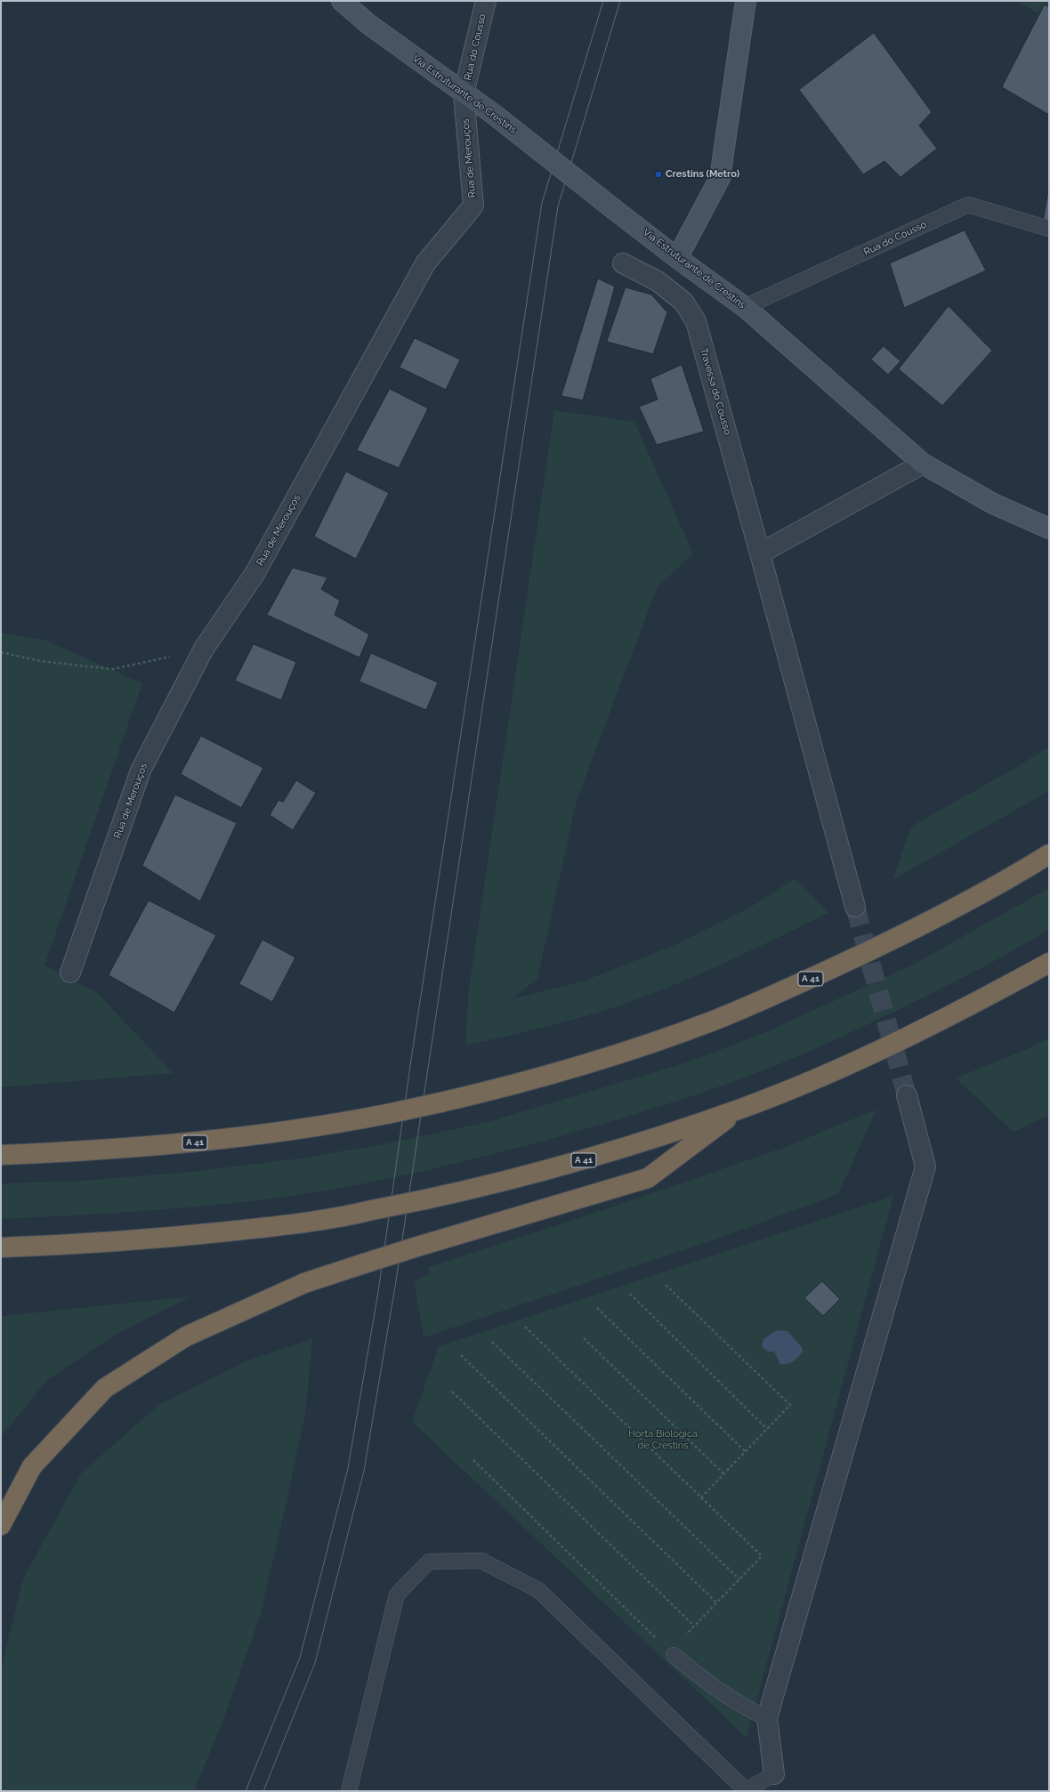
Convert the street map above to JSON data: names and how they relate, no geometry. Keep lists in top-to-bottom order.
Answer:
{
  "streets": {
    "highway": ["A 41"],
    "main road": ["Via Estruturante de Crestins"],
    "street": ["Rua do Cousso", "Rua de Merouços", "Travessa do Cousso"]
  },
  "crossings": [
    ["Rua do Cousso", "Via Estruturante de Crestins"],
    ["Rua do Cousso", "Rua de Merouços"],
    ["Via Estruturante de Crestins", "Rua de Merouços"]
  ],
  "parks": ["Horta Biológica de Crestins"],
  "places": ["Crestins (Metro)"]
}
